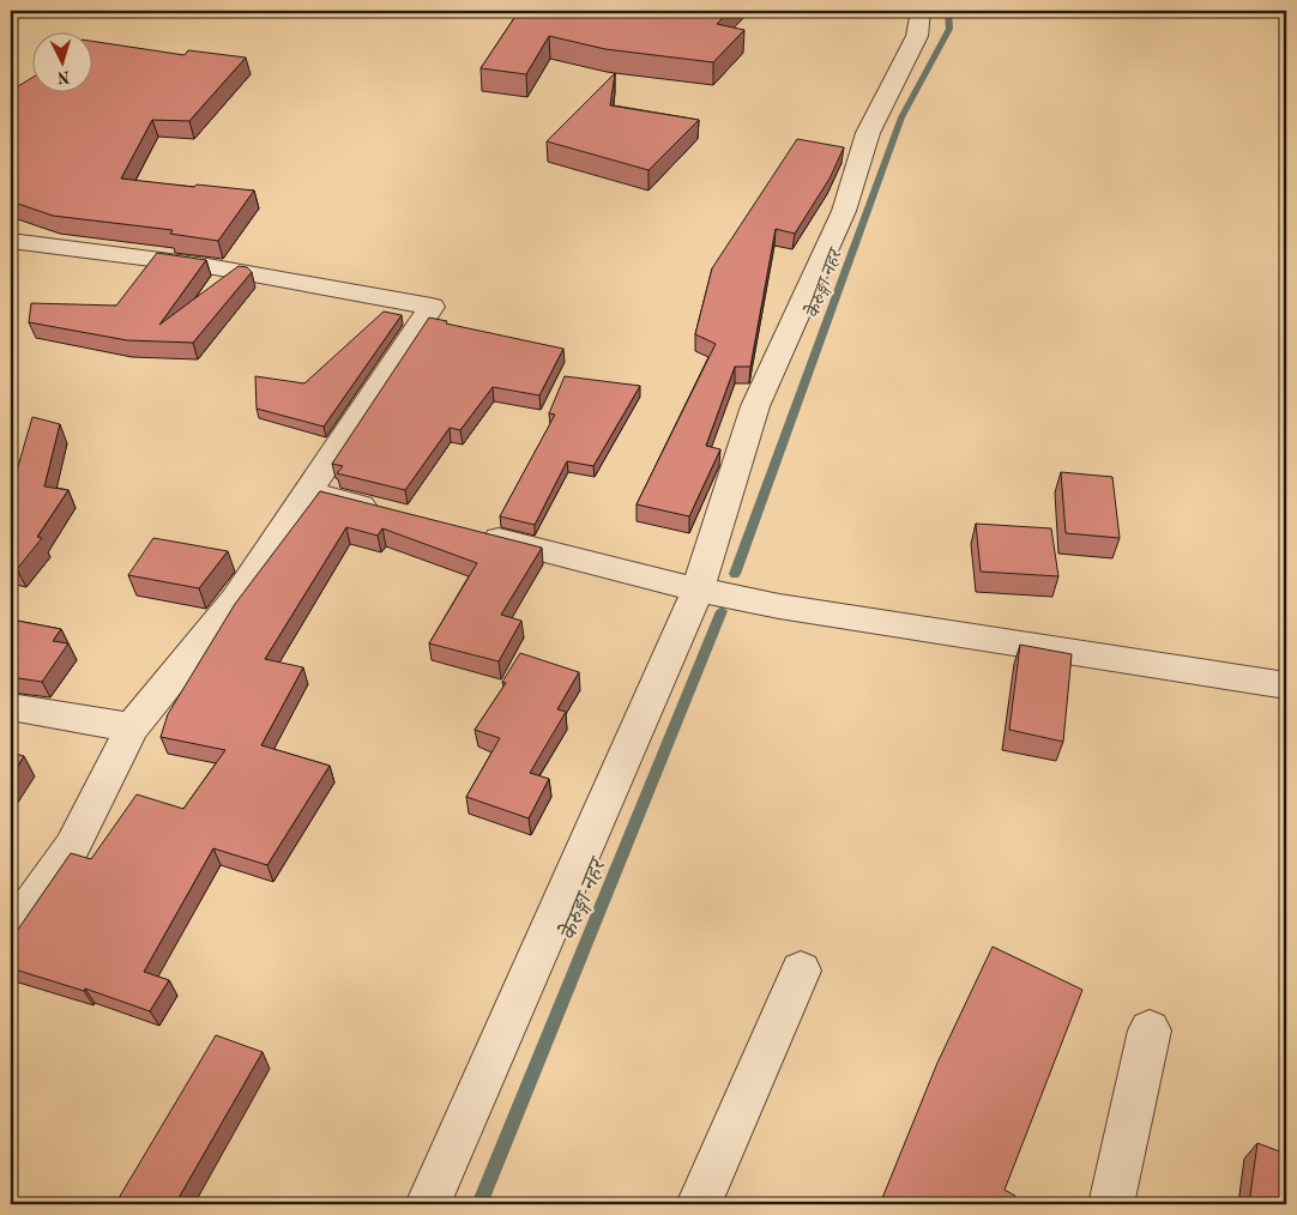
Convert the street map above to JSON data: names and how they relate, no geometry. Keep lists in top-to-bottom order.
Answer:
{
  "water": ["केेरुङ्गा नहर"],
  "north": "bottom"
}
